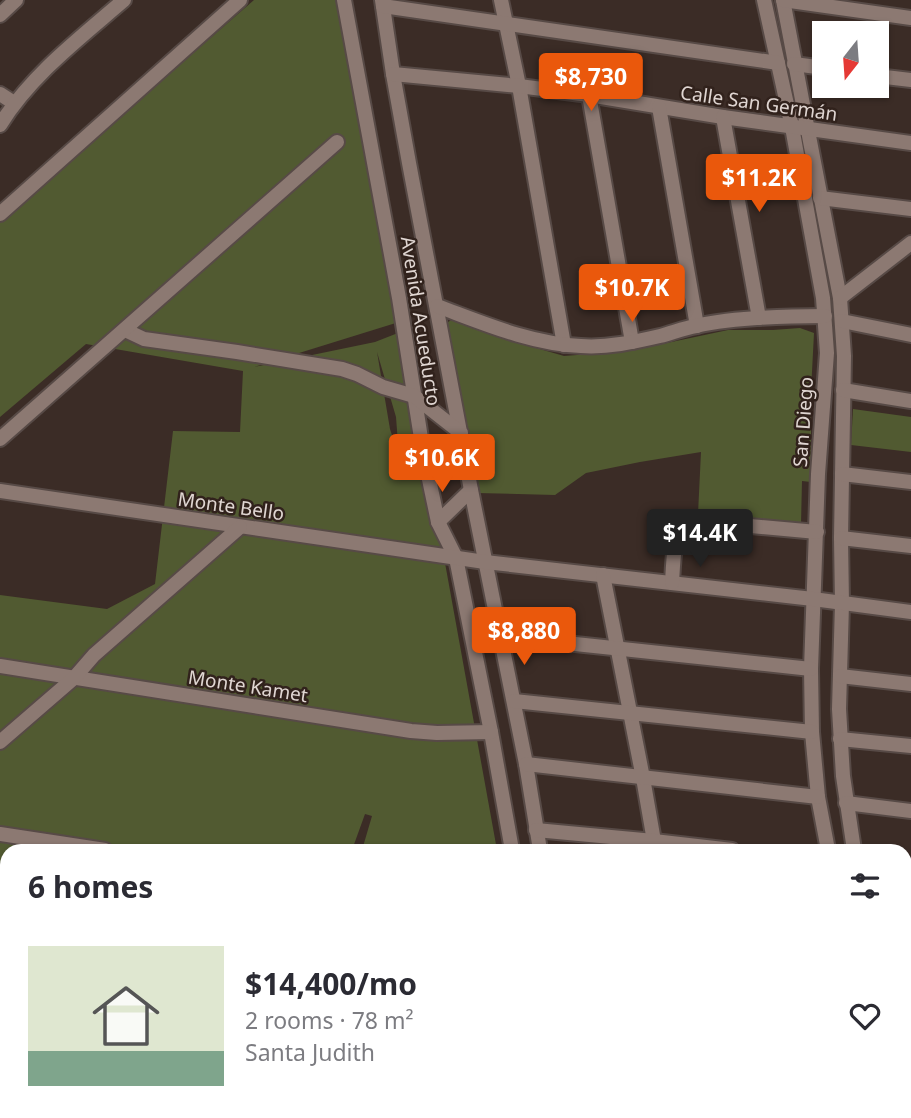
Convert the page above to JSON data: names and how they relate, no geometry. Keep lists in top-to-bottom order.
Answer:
{
  "streets": {
    "street": [
      "Calle San Germán",
      "Avenida Acueducto",
      "San Diego",
      "Monte Bello",
      "Monte Kamet"
    ]
  },
  "crossings": [
    ["Calle San Germán", "Avenida Acueducto"],
    ["Calle San Germán", "San Diego"],
    ["Avenida Acueducto", "Monte Bello"],
    ["Avenida Acueducto", "Monte Kamet"],
    ["San Diego", "Monte Bello"]
  ],
  "north": "bottom",
  "page": {
    "price": [
      "$8,730",
      "$11.2K",
      "$10.7K",
      "$10.6K",
      "$14.4K",
      "$8,880"
    ],
    "heading": "6 homes",
    "list": [
      {
        "name": "$14,400/mo",
        "note": "2 rooms · 78 m² · Santa Judith"
      }
    ]
  }
}
